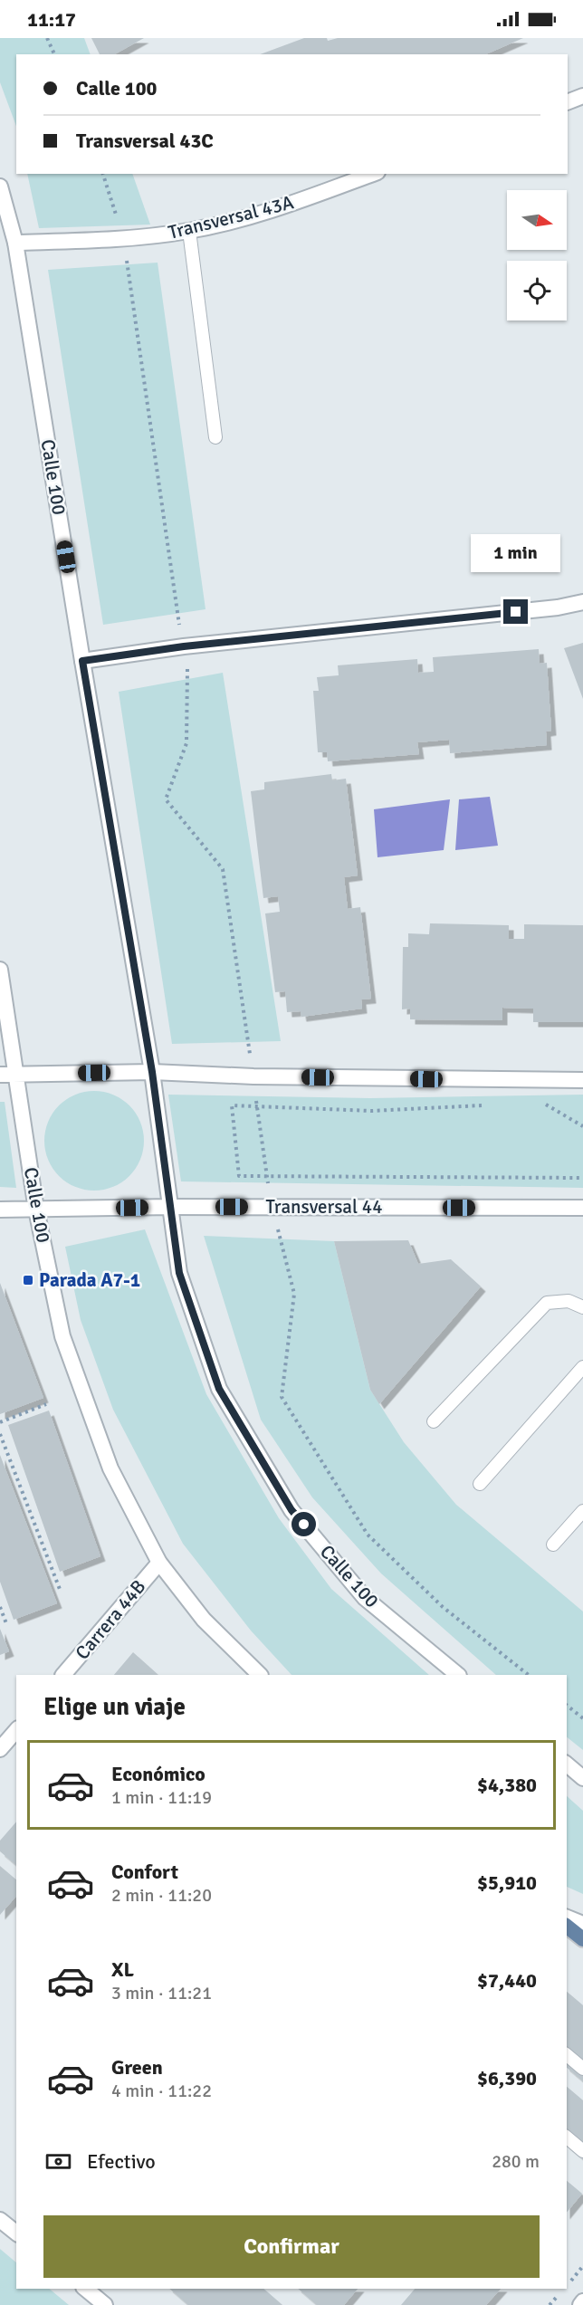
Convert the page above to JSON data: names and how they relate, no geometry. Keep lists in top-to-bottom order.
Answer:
{
  "streets": {
    "street": [
      "Transversal 43A",
      "Calle 100",
      "Transversal 44",
      "Carrera 44B"
    ]
  },
  "crossings": [
    ["Transversal 43A", "Calle 100"],
    ["Calle 100", "Transversal 44"],
    ["Calle 100", "Carrera 44B"]
  ],
  "places": {
    "transit": ["Parada A7-1"]
  },
  "north": "right",
  "page": {
    "status": "11:17",
    "banner": ["Calle 100", "Transversal 43C"],
    "bubble": "1 min",
    "heading": "Elige un viaje",
    "list": [
      {
        "name": "Económico",
        "note": "1 min · 11:19",
        "value": "$4,380"
      },
      {
        "name": "Confort",
        "note": "2 min · 11:20",
        "value": "$5,910"
      },
      {
        "name": "XL",
        "note": "3 min · 11:21",
        "value": "$7,440"
      },
      {
        "name": "Green",
        "note": "4 min · 11:22",
        "value": "$6,390"
      }
    ],
    "pay": ["Efectivo", "280 m"],
    "buttons": "Confirmar"
  }
}
